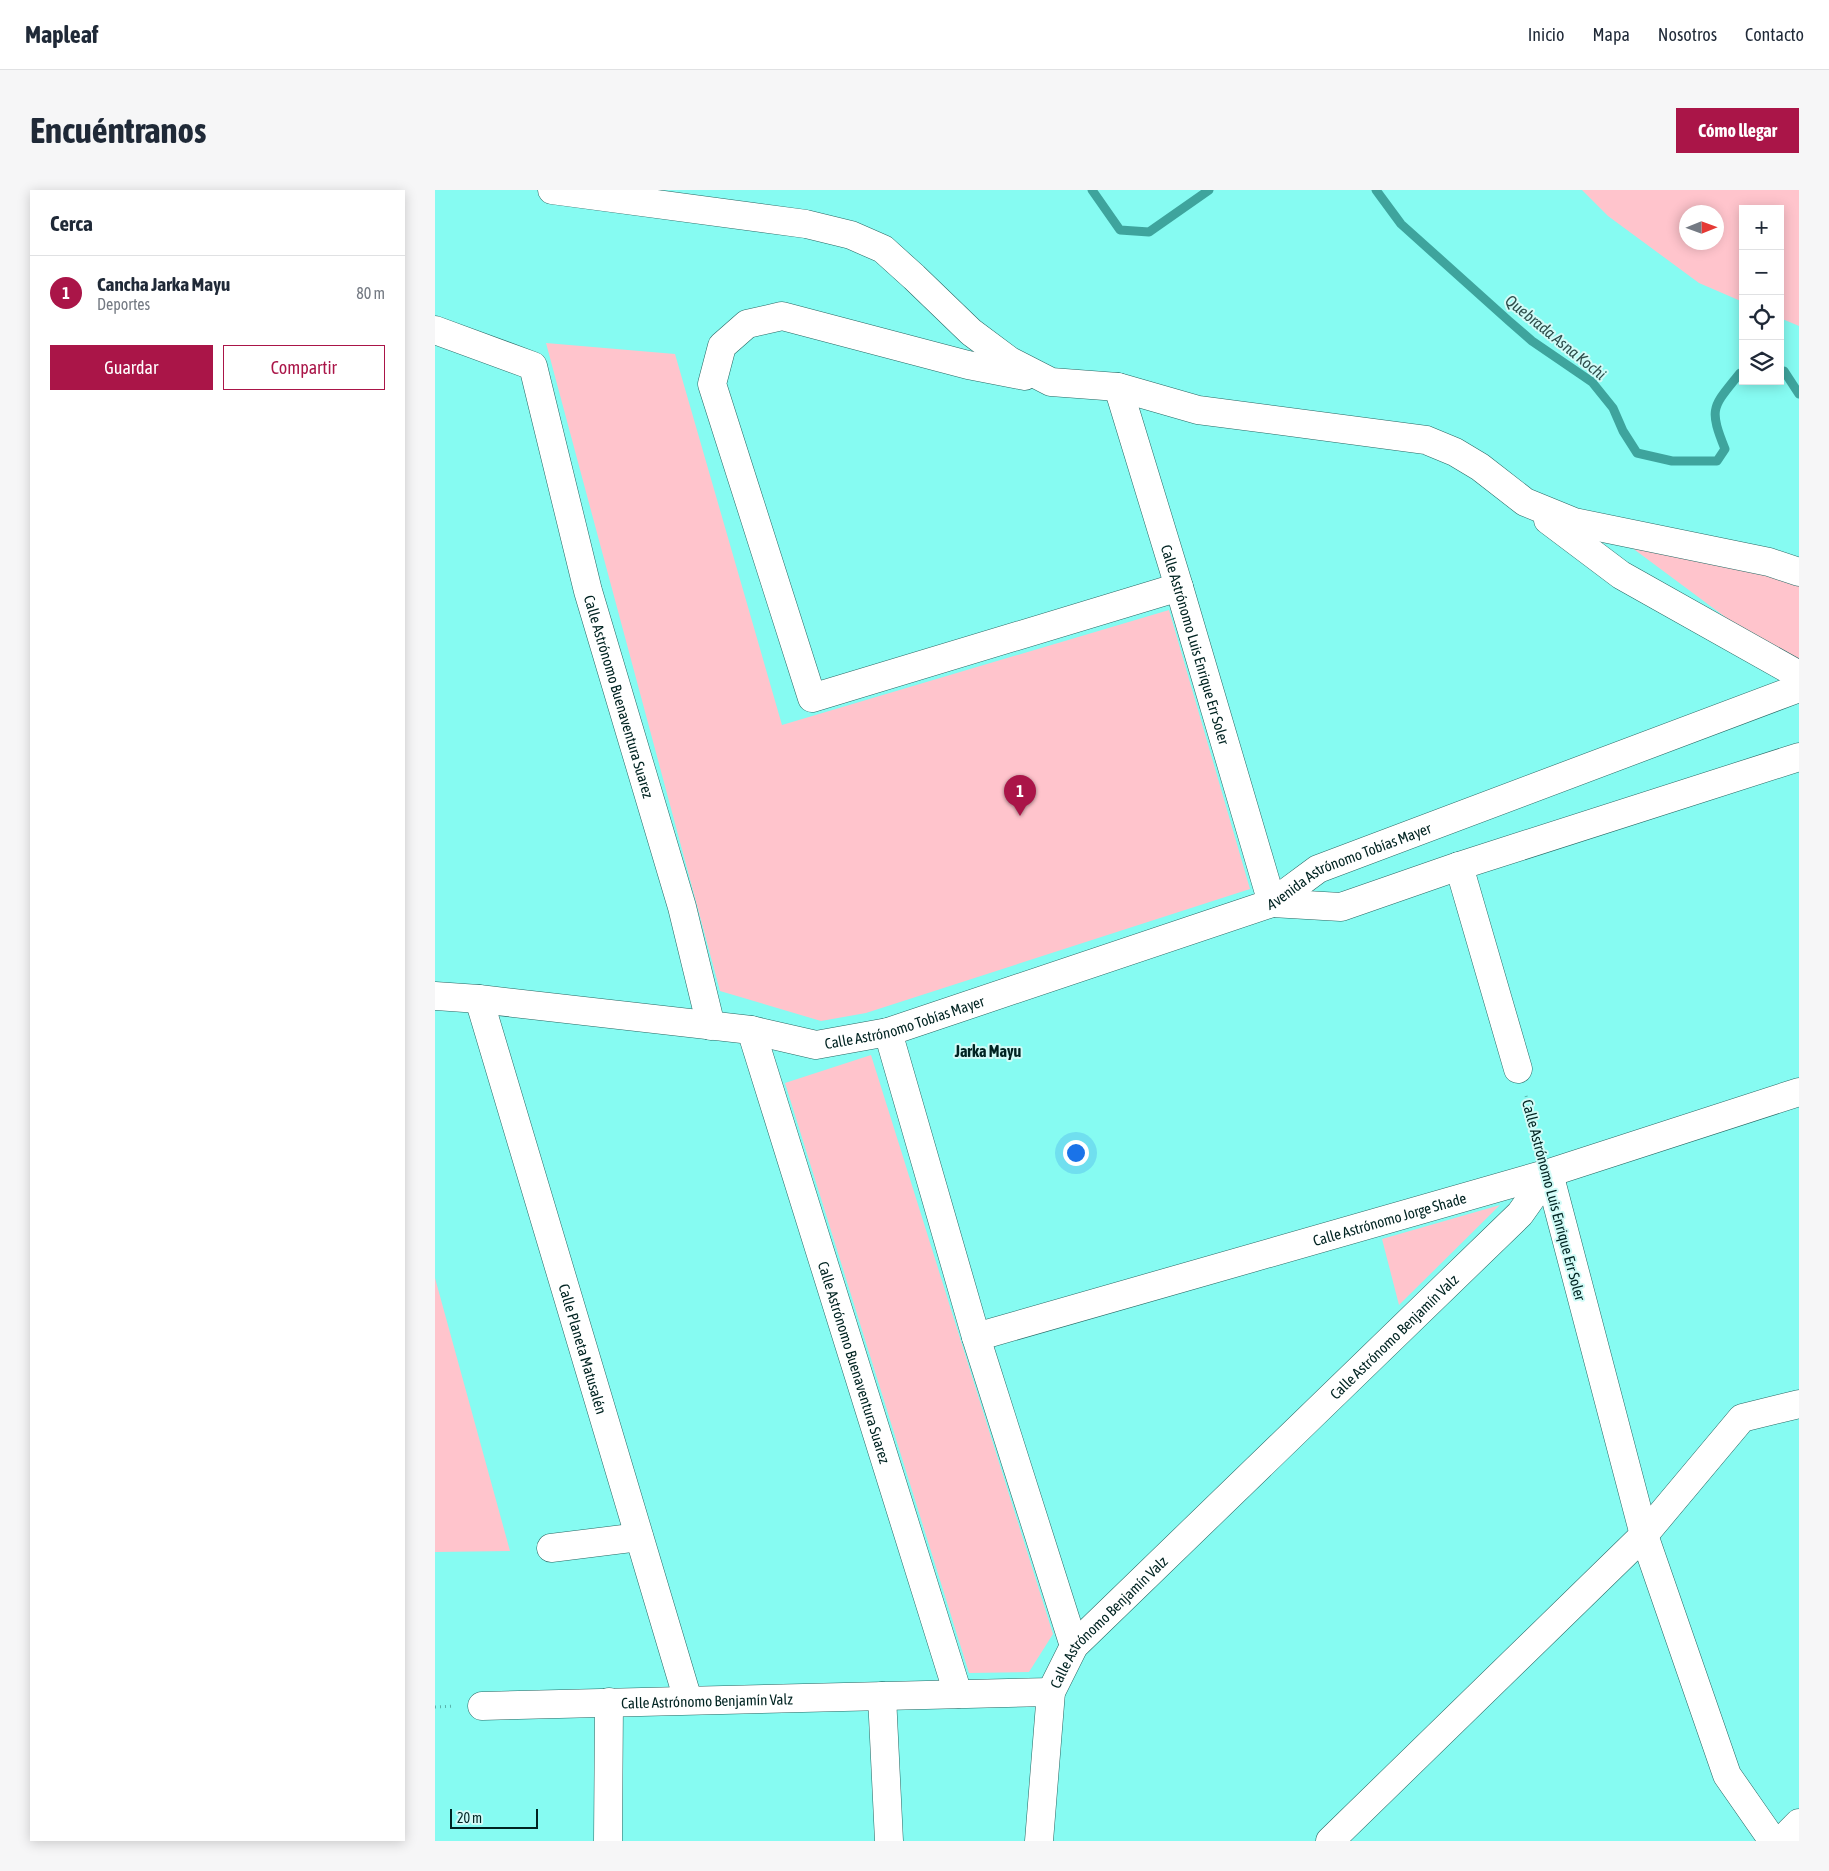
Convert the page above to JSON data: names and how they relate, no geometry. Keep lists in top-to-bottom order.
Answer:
{
  "streets": {
    "street": [
      "Calle Astrónomo Luis Enrique Err Soler",
      "Calle Astrónomo Buenaventura Suarez",
      "Avenida Astrónomo Tobías Mayer",
      "Calle Astrónomo Tobías Mayer",
      "Calle Astrónomo Jorge Shade",
      "Calle Astrónomo Benjamín Valz",
      "Calle Planeta Matusalén"
    ]
  },
  "crossings": [
    ["Calle Astrónomo Luis Enrique Err Soler", "Avenida Astrónomo Tobías Mayer"],
    ["Calle Astrónomo Luis Enrique Err Soler", "Calle Astrónomo Tobías Mayer"],
    ["Calle Astrónomo Luis Enrique Err Soler", "Calle Astrónomo Jorge Shade"],
    ["Calle Astrónomo Luis Enrique Err Soler", "Calle Astrónomo Benjamín Valz"],
    ["Calle Astrónomo Buenaventura Suarez", "Calle Astrónomo Tobías Mayer"],
    ["Calle Astrónomo Buenaventura Suarez", "Calle Astrónomo Benjamín Valz"],
    ["Avenida Astrónomo Tobías Mayer", "Calle Astrónomo Tobías Mayer"],
    ["Calle Astrónomo Tobías Mayer", "Calle Planeta Matusalén"],
    ["Calle Astrónomo Jorge Shade", "Calle Astrónomo Benjamín Valz"],
    ["Calle Astrónomo Benjamín Valz", "Calle Planeta Matusalén"]
  ],
  "districts": ["Jarka Mayu"],
  "water": ["Quebrada Asna Kochi"],
  "scale_bar": "20 m",
  "north": "right",
  "page": {
    "header": "Mapleaf",
    "nav": [
      "Inicio",
      "Mapa",
      "Nosotros",
      "Contacto"
    ],
    "buttons": [
      "Cómo llegar",
      ["Guardar", "Compartir"]
    ],
    "title": "Encuéntranos",
    "heading": "Cerca",
    "map_buttons": ["+", "−"],
    "list": [
      {
        "mark": "1",
        "name": "Cancha Jarka Mayu",
        "note": "Deportes",
        "value": "80 m"
      }
    ],
    "pins": "1",
    "scale": "20 m"
  }
}
